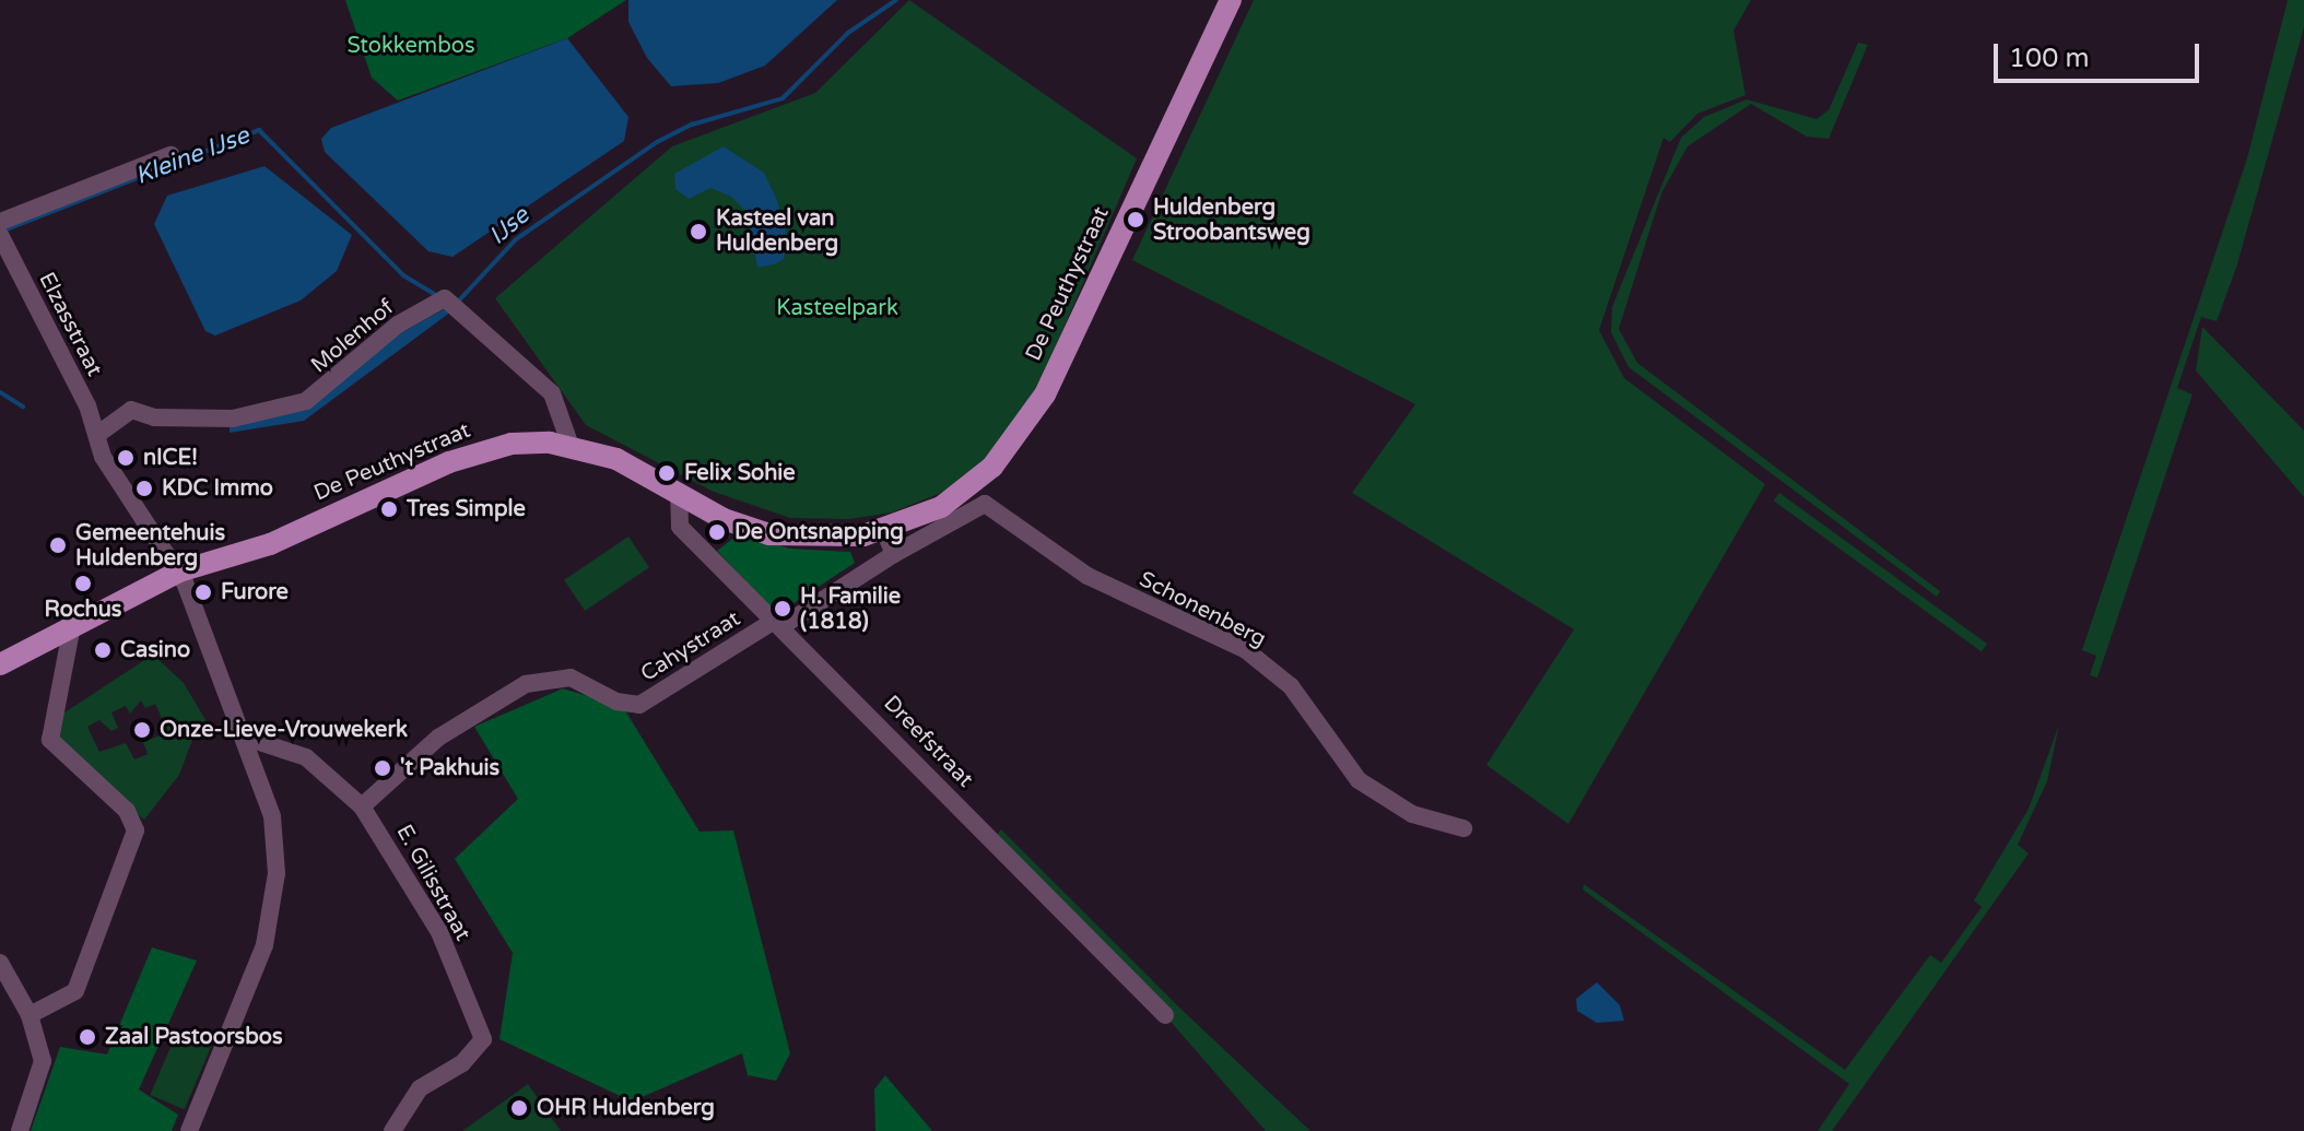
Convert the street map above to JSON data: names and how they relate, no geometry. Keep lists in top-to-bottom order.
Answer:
{
  "streets": {
    "main road": ["De Peuthystraat"],
    "street": [
      "Elzasstraat",
      "Molenhof",
      "Schonenberg",
      "Cahystraat",
      "Dreefstraat",
      "E. Gilisstraat"
    ]
  },
  "crossings": [
    ["De Peuthystraat", "Elzasstraat"],
    ["De Peuthystraat", "Molenhof"],
    ["De Peuthystraat", "Dreefstraat"],
    ["Elzasstraat", "Molenhof"],
    ["Elzasstraat", "E. Gilisstraat"],
    ["Cahystraat", "Dreefstraat"],
    ["Cahystraat", "E. Gilisstraat"]
  ],
  "water": ["Kleine IJse", "IJse"],
  "parks": ["Stokkembos", "Kasteelpark"],
  "places": [
    "Huldenberg Stroobantsweg",
    "Kasteel van Huldenberg",
    "nICE!",
    "Felix Sohie",
    "KDC Immo",
    "Tres Simple",
    "De Ontsnapping",
    "Gemeentehuis Huldenberg",
    "Rochus",
    "Furore",
    "H. Familie (1818)",
    "Casino",
    "Onze-Lieve-Vrouwekerk",
    "'t Pakhuis",
    "Zaal Pastoorsbos",
    "OHR Huldenberg"
  ],
  "scale_bar": "100 m"
}
